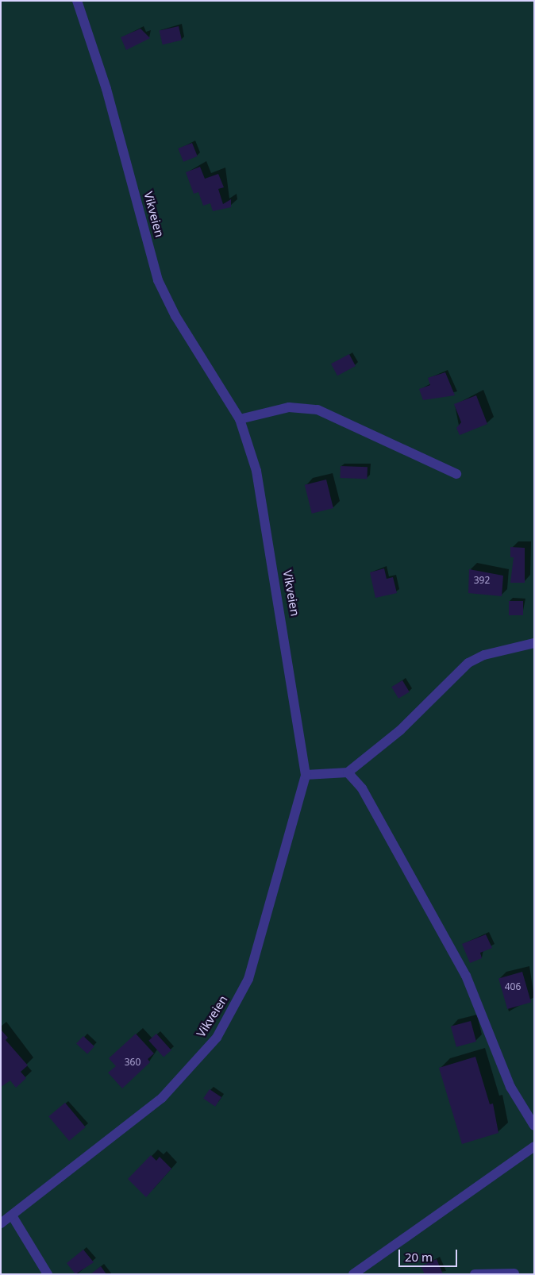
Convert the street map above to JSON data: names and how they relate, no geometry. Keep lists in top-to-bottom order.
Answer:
{
  "streets": {
    "lane": ["Vikveien"]
  },
  "house_numbers": ["392", "406", "360"],
  "scale_bar": "20 m"
}
